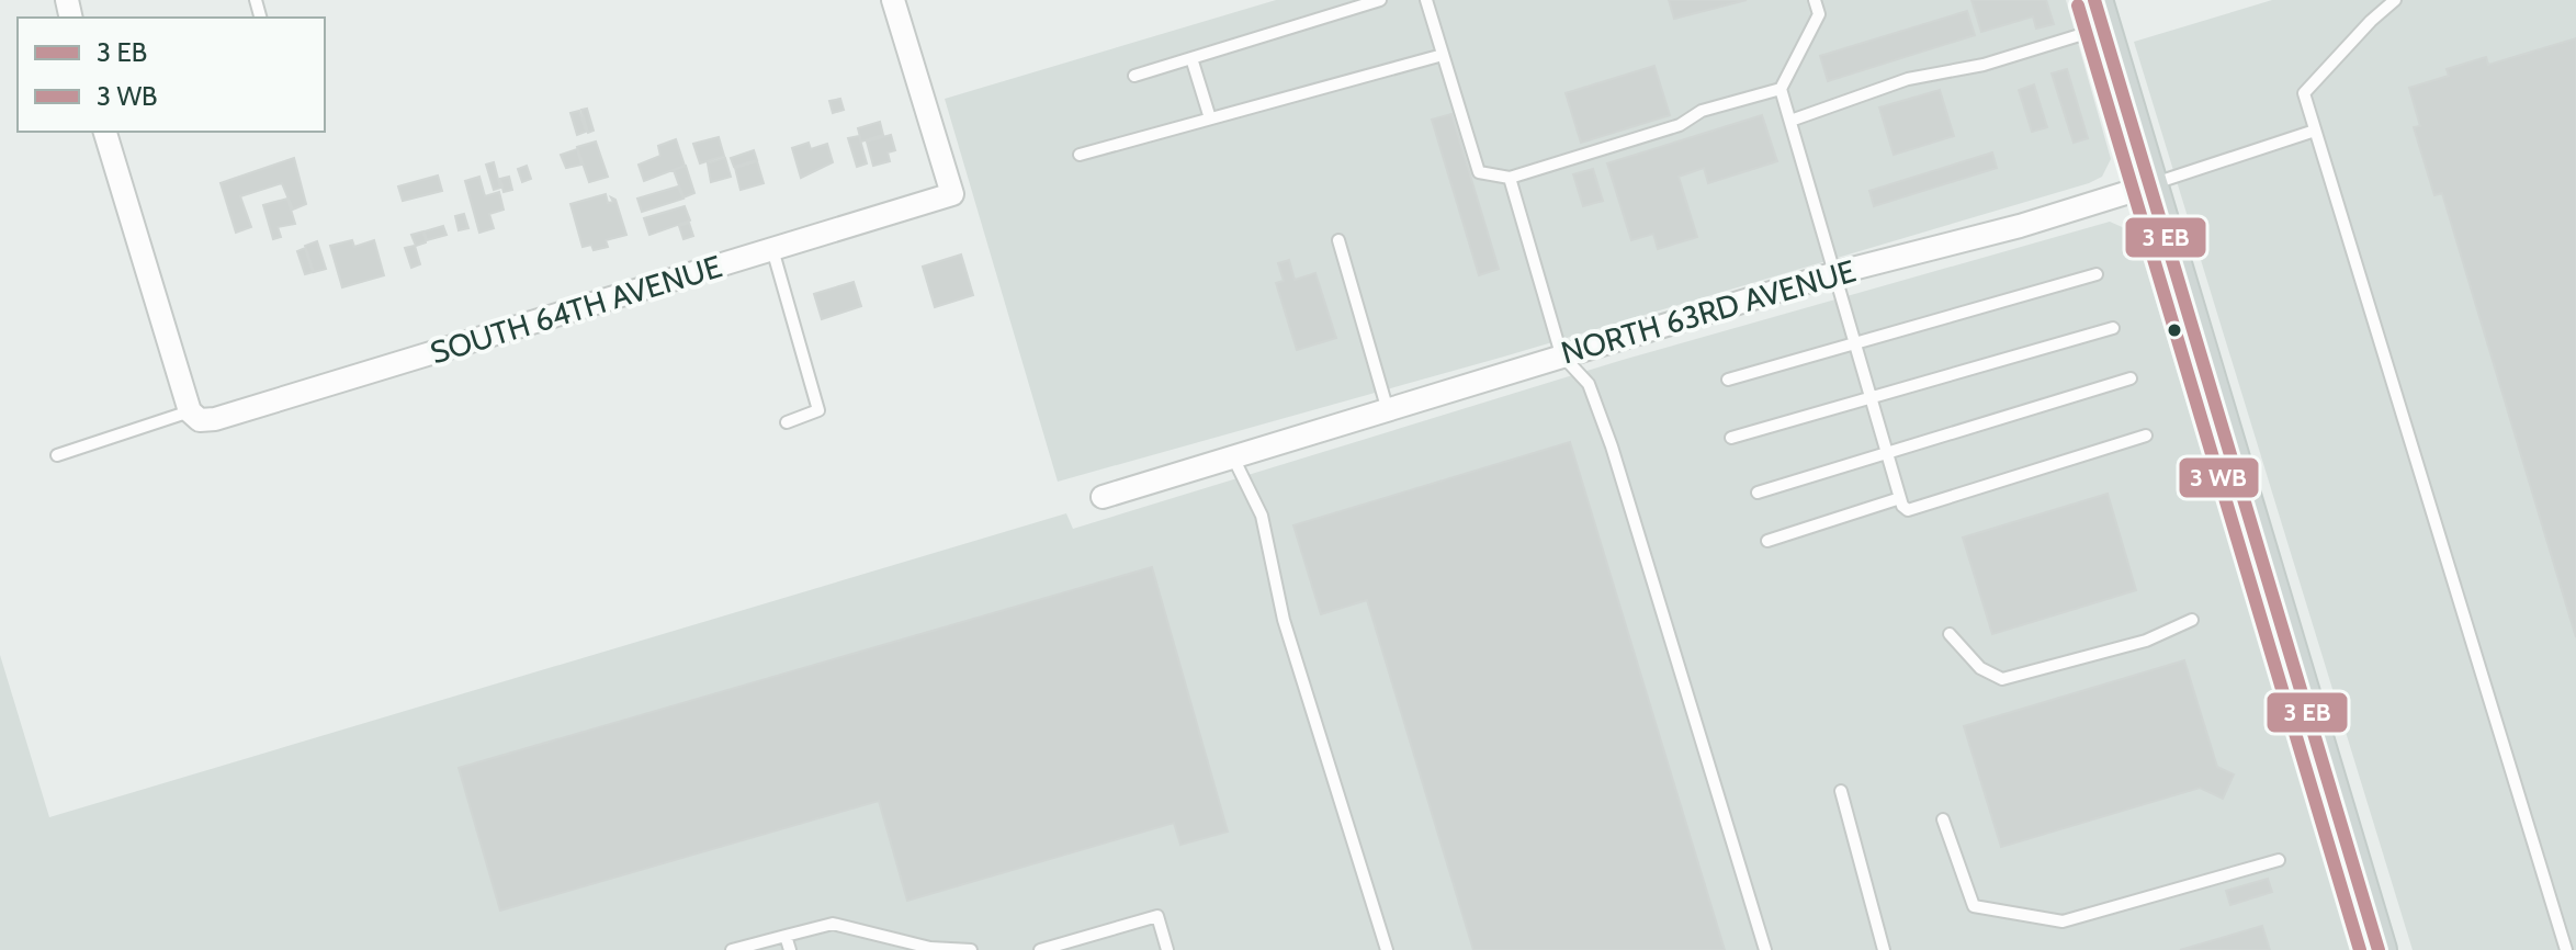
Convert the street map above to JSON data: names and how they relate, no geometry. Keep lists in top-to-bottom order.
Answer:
{
  "streets": {
    "street": ["SOUTH 64TH AVENUE", "NORTH 63RD AVENUE"]
  },
  "legend": ["3 EB", "3 WB"]
}
